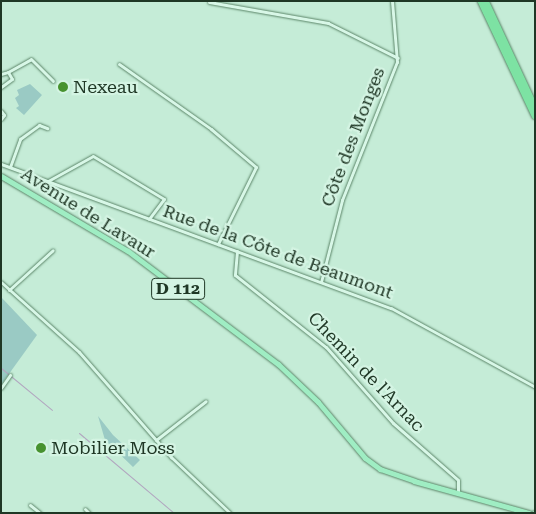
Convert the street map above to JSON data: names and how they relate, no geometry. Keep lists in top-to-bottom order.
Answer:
{
  "streets": {
    "main road": ["Avenue de Lavaur", "D 112"],
    "street": ["Côte des Monges", "Rue de la Côte de Beaumont", "Chemin de l'Arnac"]
  },
  "crossings": [
    ["Côte des Monges", "Rue de la Côte de Beaumont"],
    ["Avenue de Lavaur", "Chemin de l'Arnac"],
    ["Rue de la Côte de Beaumont", "Chemin de l'Arnac"]
  ],
  "places": ["Nexeau", "Mobilier Moss"]
}
